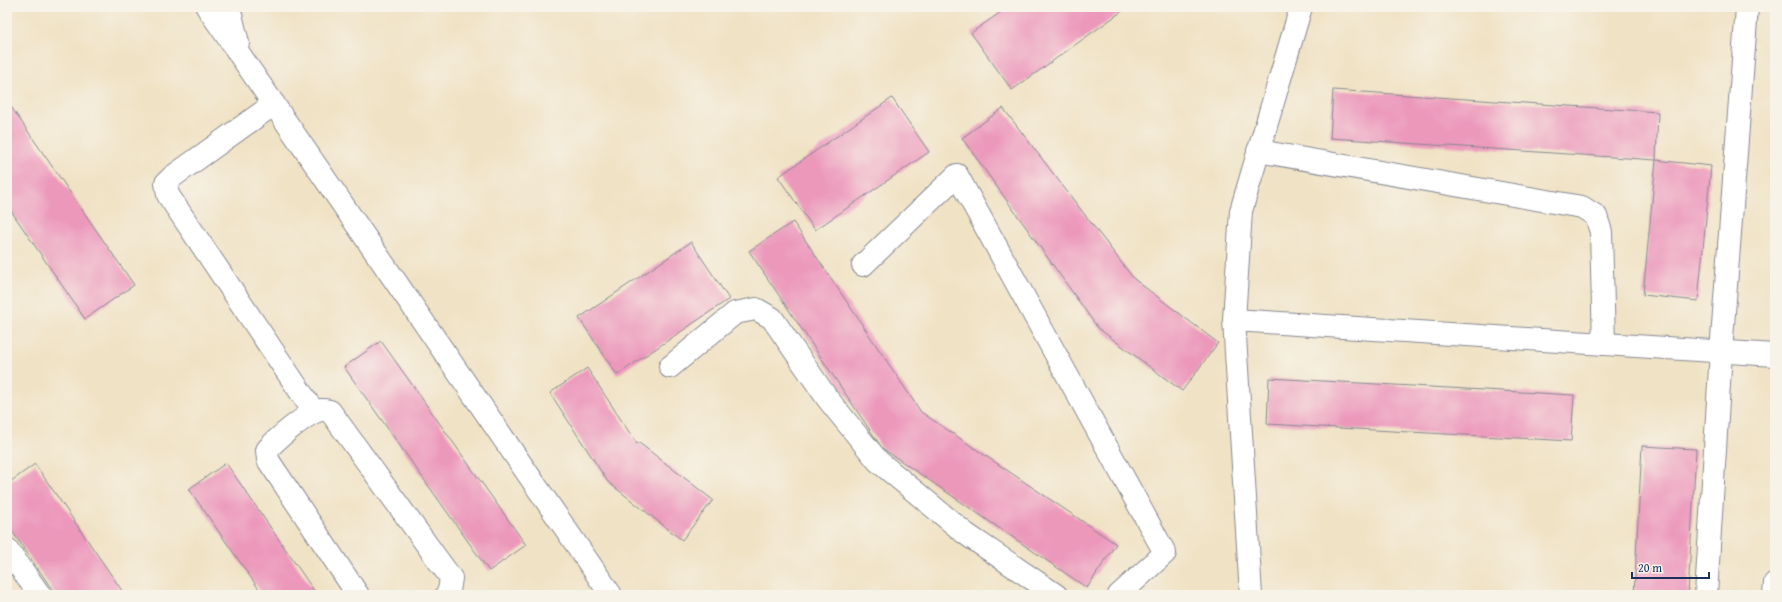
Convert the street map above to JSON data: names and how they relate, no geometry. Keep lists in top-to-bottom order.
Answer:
{
  "scale_bar": "20 m"
}
